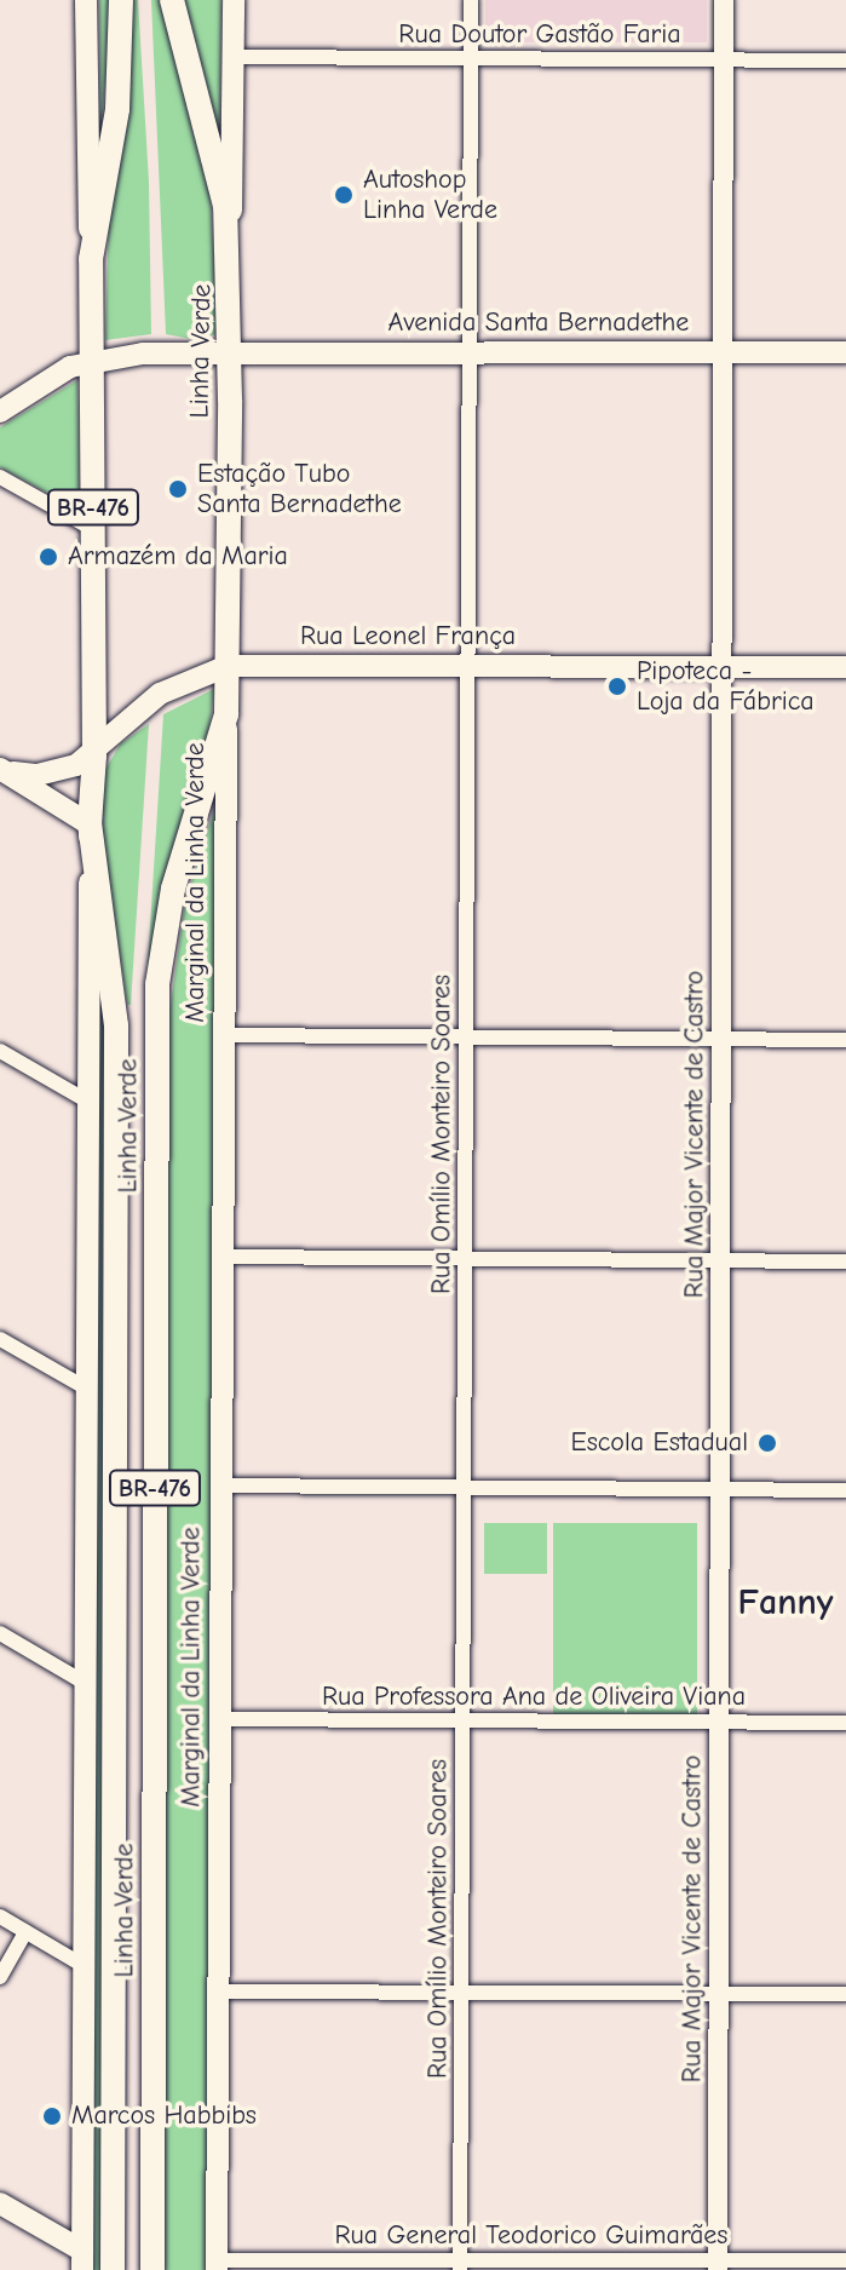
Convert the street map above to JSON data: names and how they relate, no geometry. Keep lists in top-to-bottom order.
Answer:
{
  "streets": {
    "highway": ["Linha Verde", "BR-476"],
    "main road": ["Avenida Santa Bernadethe", "Rua Leonel França", "Marginal da Linha Verde"],
    "street": [
      "Rua Doutor Gastão Faria",
      "Rua Omílio Monteiro Soares",
      "Rua Major Vicente de Castro",
      "Rua Professora Ana de Oliveira Viana",
      "Rua General Teodorico Guimarães"
    ]
  },
  "crossings": [
    ["Rua Doutor Gastão Faria", "Rua Omílio Monteiro Soares"],
    ["Rua Doutor Gastão Faria", "Rua Major Vicente de Castro"],
    ["Avenida Santa Bernadethe", "Linha Verde"],
    ["Avenida Santa Bernadethe", "Rua Omílio Monteiro Soares"],
    ["Avenida Santa Bernadethe", "Rua Major Vicente de Castro"],
    ["Linha Verde", "Rua Leonel França"],
    ["Linha Verde", "Marginal da Linha Verde"],
    ["Rua Leonel França", "Rua Omílio Monteiro Soares"],
    ["Rua Leonel França", "Rua Major Vicente de Castro"],
    ["Marginal da Linha Verde", "Rua Professora Ana de Oliveira Viana"],
    ["Marginal da Linha Verde", "Rua General Teodorico Guimarães"],
    ["Rua Omílio Monteiro Soares", "Rua Professora Ana de Oliveira Viana"],
    ["Rua Omílio Monteiro Soares", "Rua General Teodorico Guimarães"],
    ["Rua Major Vicente de Castro", "Rua Professora Ana de Oliveira Viana"],
    ["Rua Major Vicente de Castro", "Rua General Teodorico Guimarães"]
  ],
  "districts": ["Fanny"],
  "places": [
    "Autoshop Linha Verde",
    "Estação Tubo Santa Bernadethe",
    "Armazém da Maria",
    "Pipoteca - Loja da Fábrica",
    "Escola Estadual",
    "Marcos Habbibs"
  ]
}
